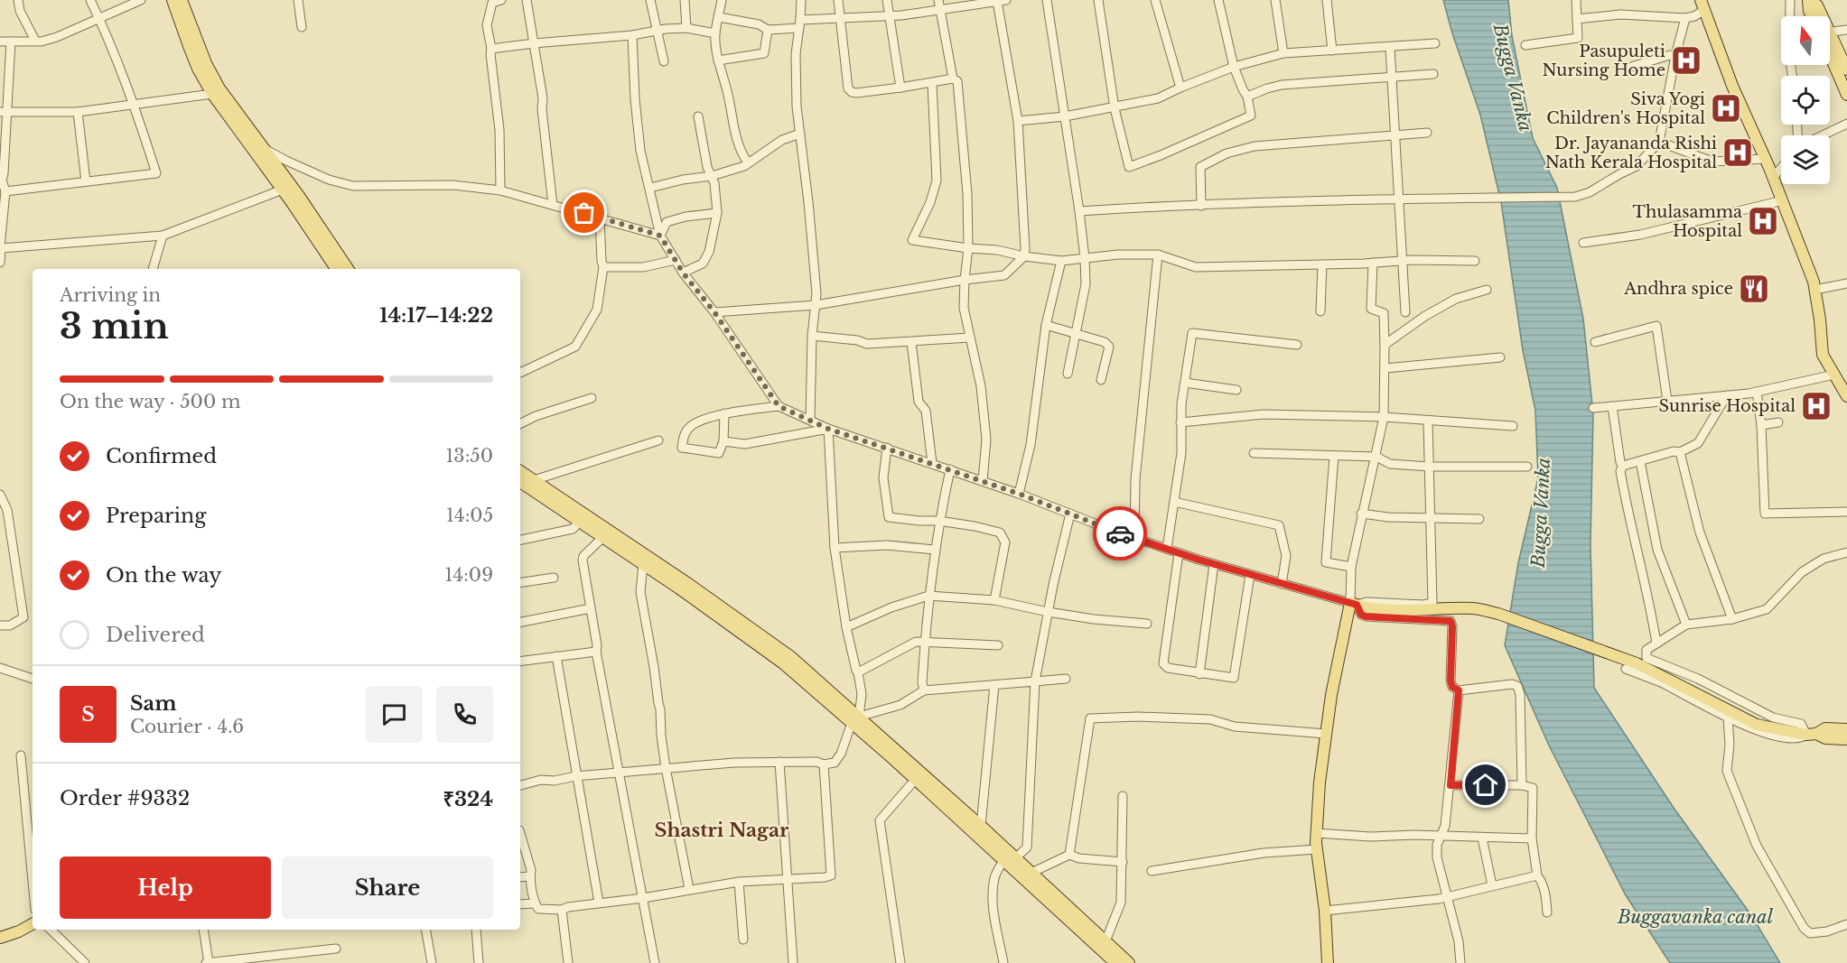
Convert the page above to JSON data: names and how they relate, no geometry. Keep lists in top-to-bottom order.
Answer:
{
  "districts": ["Shastri Nagar"],
  "water": ["Bugga Vanka", "Buggavanka canal"],
  "places": {
    "hospital": [
      "Pasupuleti Nursing Home",
      "Siva Yogi Children's Hospital",
      "Dr. Jayananda Rishi Nath Kerala Hospital",
      "Thulasamma Hospital",
      "Sunrise Hospital"
    ],
    "restaurant": ["Andhra spice"]
  },
  "north": "top",
  "page": {
    "heading": ["3 min", "Arriving in", "14:17–14:22"],
    "panel": [
      "Sam",
      "Courier · 4.6",
      "Order #9332",
      "₹324"
    ],
    "bar": "On the way · 500 m",
    "list": [
      ["Confirmed", "13:50"],
      ["Preparing", "14:05"],
      ["On the way", "14:09"],
      "Delivered"
    ],
    "round": "S",
    "buttons": ["Help", "Share"]
  }
}
